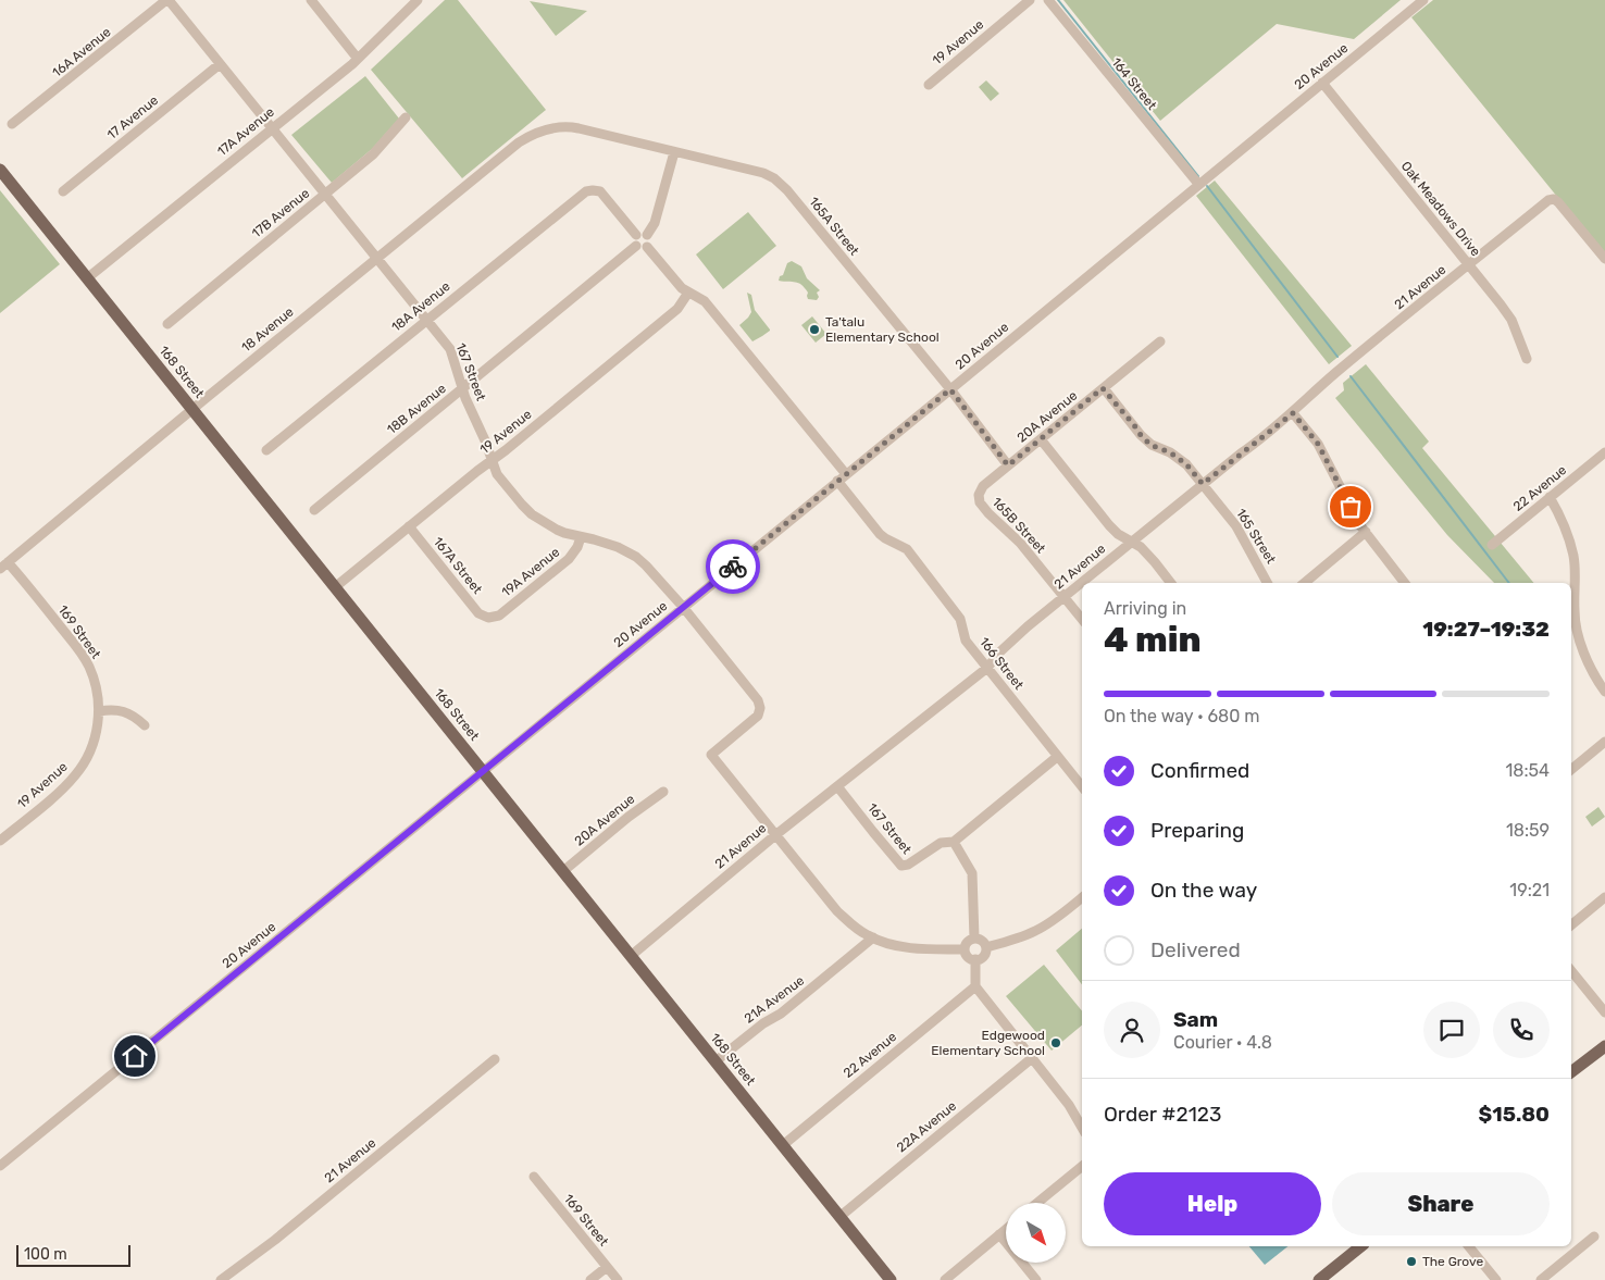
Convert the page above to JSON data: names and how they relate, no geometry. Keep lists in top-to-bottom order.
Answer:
{
  "streets": {
    "main road": ["168 Street"],
    "street": [
      "19 Avenue",
      "16A Avenue",
      "20 Avenue",
      "164 Street",
      "17 Avenue",
      "17A Avenue",
      "Oak Meadows Drive",
      "17B Avenue",
      "165A Street",
      "21 Avenue",
      "18A Avenue",
      "18 Avenue",
      "167 Street",
      "18B Avenue",
      "20A Avenue",
      "22 Avenue",
      "165B Street",
      "165 Street",
      "167A Street",
      "19A Avenue",
      "169 Street",
      "166 Street",
      "21A Avenue",
      "22A Avenue"
    ]
  },
  "crossings": [
    ["19 Avenue", "168 Street"],
    ["19 Avenue", "167 Street"],
    ["19 Avenue", "167A Street"],
    ["19 Avenue", "169 Street"],
    ["16A Avenue", "167 Street"],
    ["20 Avenue", "164 Street"],
    ["20 Avenue", "Oak Meadows Drive"],
    ["20 Avenue", "165A Street"],
    ["20 Avenue", "168 Street"],
    ["20 Avenue", "167 Street"],
    ["20 Avenue", "166 Street"],
    ["17 Avenue", "167 Street"],
    ["17A Avenue", "168 Street"],
    ["17A Avenue", "167 Street"],
    ["Oak Meadows Drive", "21 Avenue"],
    ["17B Avenue", "167 Street"],
    ["165A Street", "18 Avenue"],
    ["165A Street", "20A Avenue"],
    ["21 Avenue", "168 Street"],
    ["21 Avenue", "167 Street"],
    ["21 Avenue", "165B Street"],
    ["21 Avenue", "165 Street"],
    ["21 Avenue", "166 Street"],
    ["18A Avenue", "167 Street"],
    ["18A Avenue", "18B Avenue"],
    ["18 Avenue", "168 Street"],
    ["18 Avenue", "167 Street"],
    ["18 Avenue", "169 Street"],
    ["168 Street", "20A Avenue"],
    ["168 Street", "22 Avenue"],
    ["168 Street", "21A Avenue"],
    ["168 Street", "22A Avenue"],
    ["167 Street", "18B Avenue"],
    ["167 Street", "19A Avenue"],
    ["20A Avenue", "165B Street"],
    ["20A Avenue", "165 Street"],
    ["167A Street", "19A Avenue"]
  ],
  "places": ["Ta'talu Elementary School", "Edgewood Elementary School", "The Grove"],
  "scale_bar": "100 m",
  "north": "bottom right",
  "page": {
    "heading": ["4 min", "Arriving in", "19:27–19:32"],
    "panel": [
      "Sam",
      "Courier · 4.8",
      "Order #2123",
      "$15.80"
    ],
    "bar": "On the way · 680 m",
    "list": [
      ["Confirmed", "18:54"],
      ["Preparing", "18:59"],
      ["On the way", "19:21"],
      "Delivered"
    ],
    "buttons": ["Help", "Share"],
    "scale": "100 m"
  }
}
